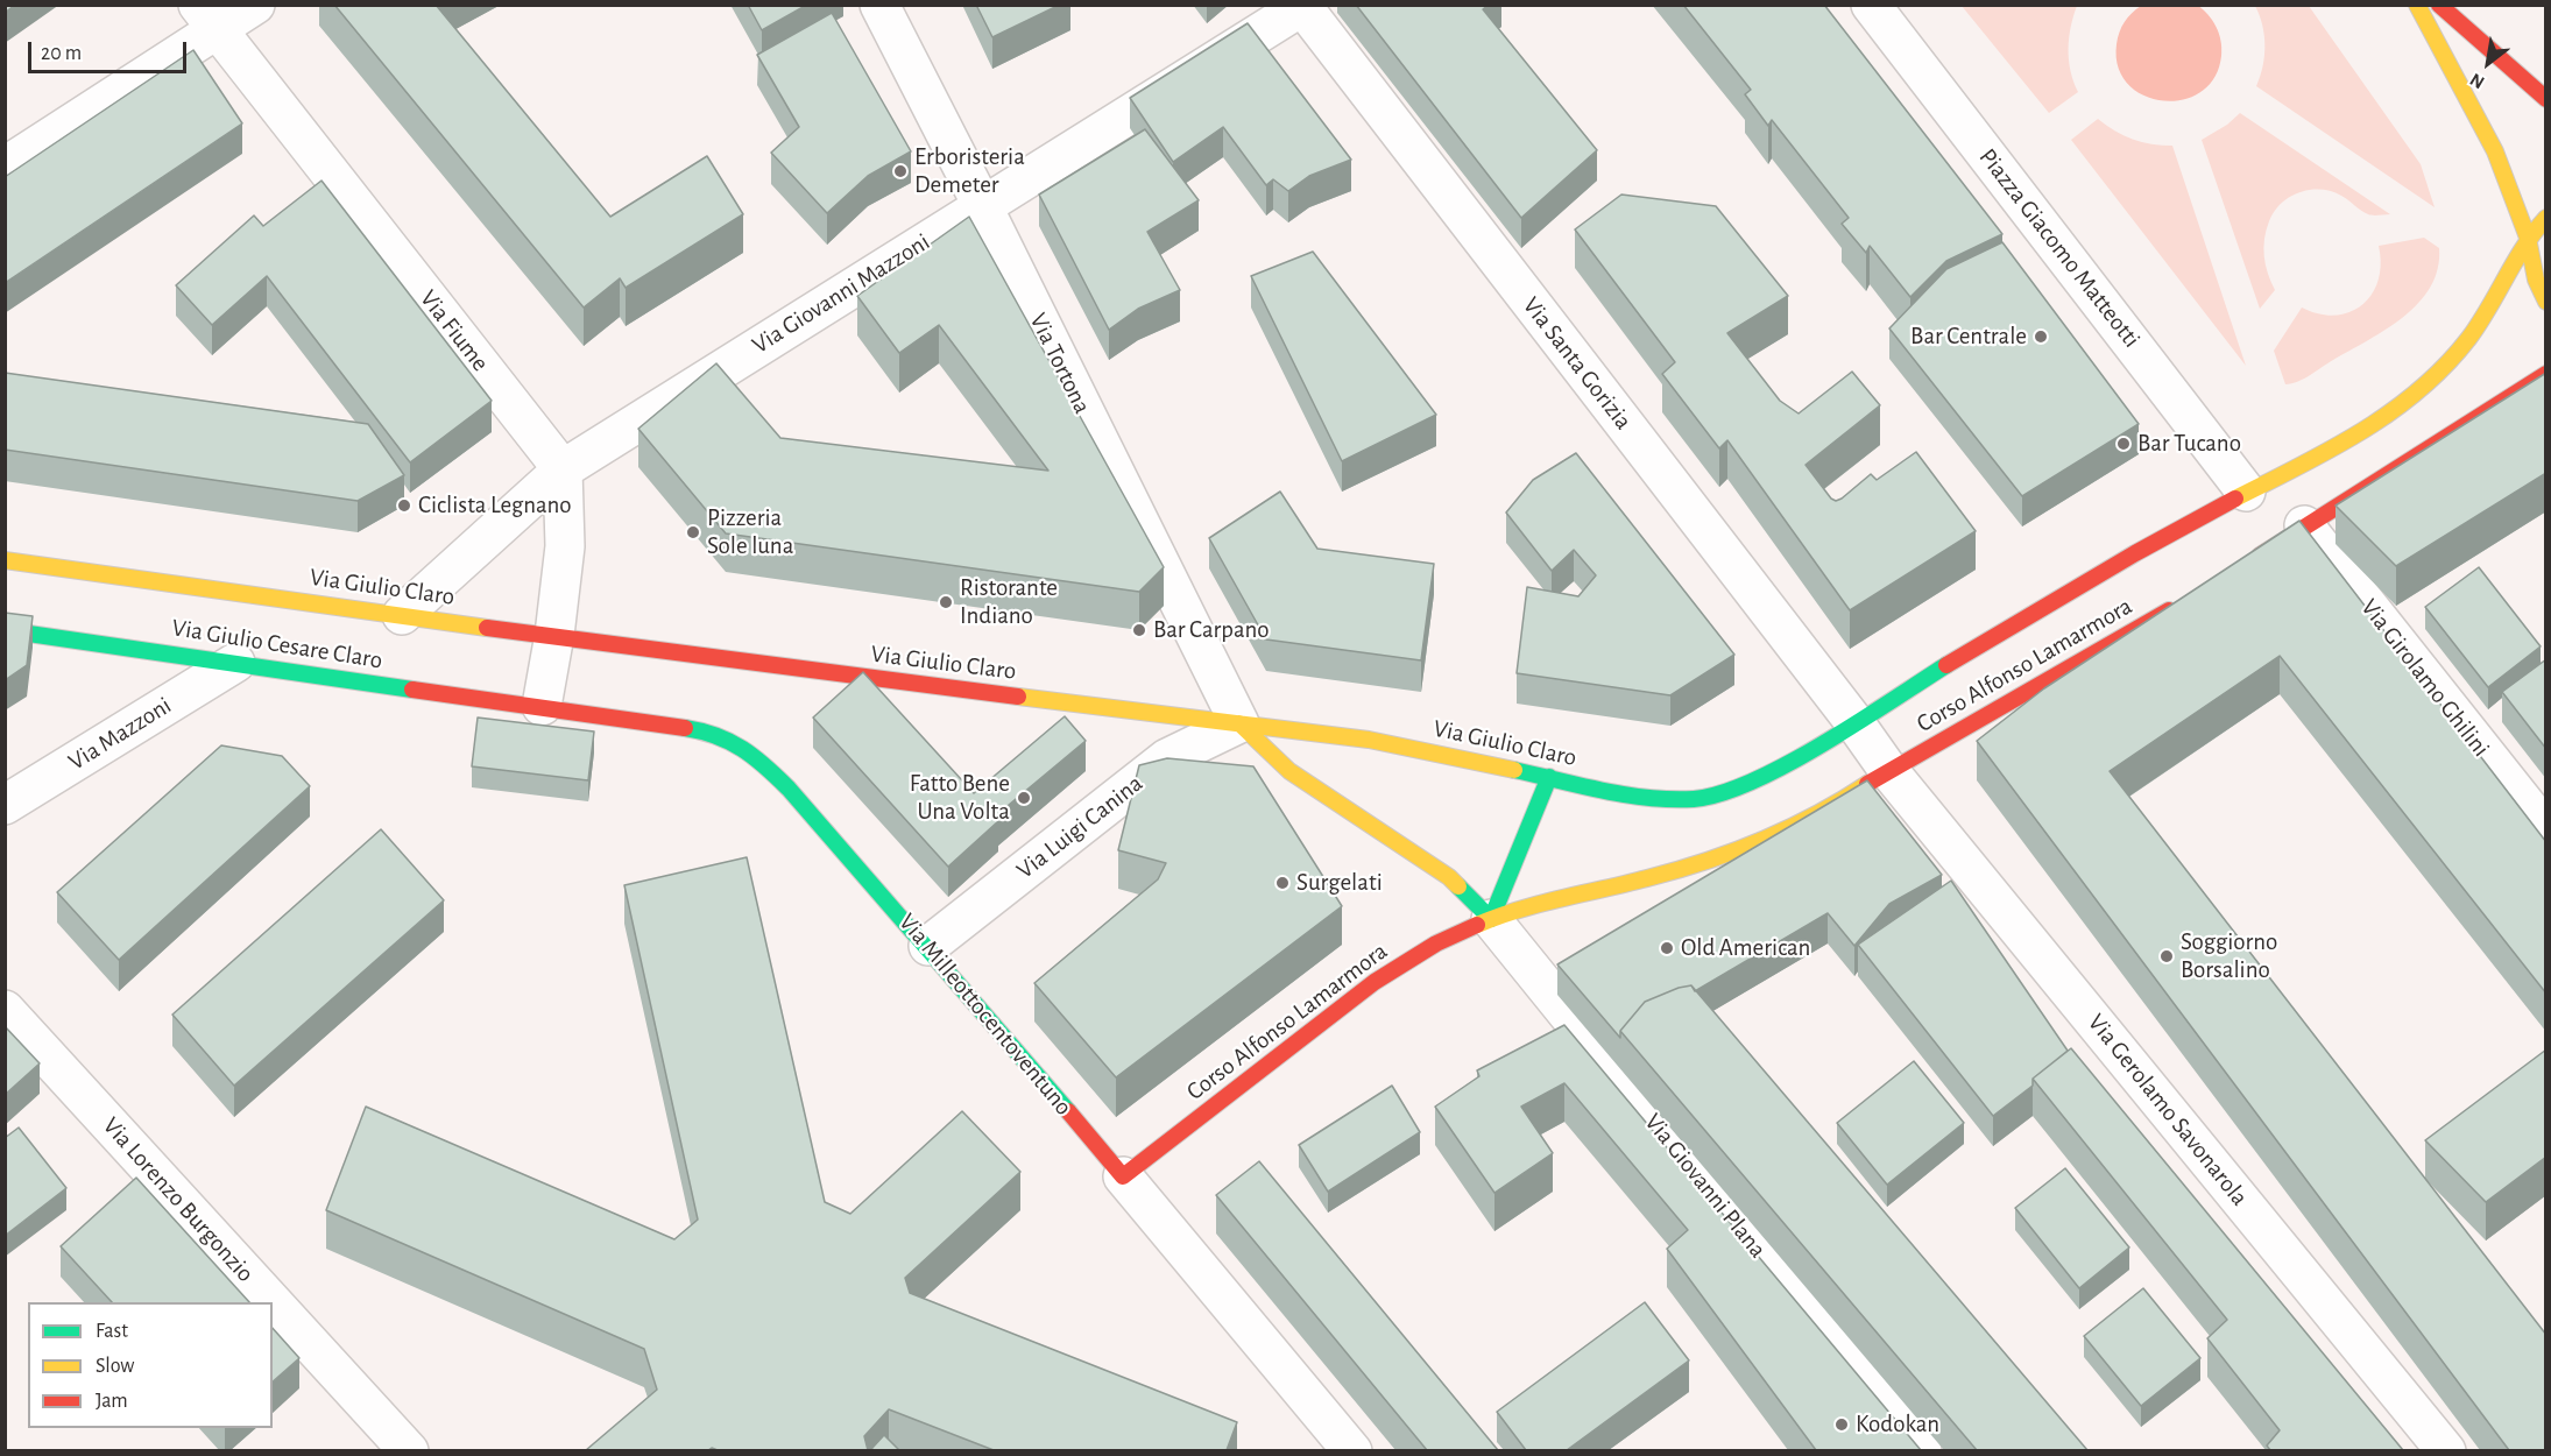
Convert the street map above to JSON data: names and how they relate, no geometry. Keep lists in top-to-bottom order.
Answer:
{
  "streets": {
    "street": [
      "Piazza Giacomo Matteotti",
      "Via Giovanni Mazzoni",
      "Via Fiume",
      "Via Tortona",
      "Via Santa Gorizia",
      "Via Giulio Claro",
      "Via Giulio Cesare Claro",
      "Corso Alfonso Lamarmora",
      "Via Girolamo Ghilini",
      "Via Mazzoni",
      "Via Luigi Canina",
      "Via Milleottocentoventuno",
      "Via Gerolamo Savonarola",
      "Via Giovanni Plana",
      "Via Lorenzo Burgonzio"
    ]
  },
  "crossings": [
    ["Piazza Giacomo Matteotti", "Corso Alfonso Lamarmora"],
    ["Via Giovanni Mazzoni", "Via Fiume"],
    ["Via Giovanni Mazzoni", "Via Tortona"],
    ["Via Giovanni Mazzoni", "Via Santa Gorizia"],
    ["Via Giovanni Mazzoni", "Via Giulio Claro"],
    ["Via Tortona", "Via Giulio Claro"],
    ["Via Tortona", "Via Luigi Canina"],
    ["Via Santa Gorizia", "Via Giulio Claro"],
    ["Via Santa Gorizia", "Corso Alfonso Lamarmora"],
    ["Via Santa Gorizia", "Via Gerolamo Savonarola"],
    ["Via Giulio Claro", "Corso Alfonso Lamarmora"],
    ["Via Giulio Claro", "Via Luigi Canina"],
    ["Via Giulio Cesare Claro", "Via Mazzoni"],
    ["Via Giulio Cesare Claro", "Via Milleottocentoventuno"],
    ["Corso Alfonso Lamarmora", "Via Milleottocentoventuno"],
    ["Corso Alfonso Lamarmora", "Via Gerolamo Savonarola"],
    ["Corso Alfonso Lamarmora", "Via Giovanni Plana"],
    ["Via Luigi Canina", "Via Milleottocentoventuno"]
  ],
  "places": [
    "Erboristeria Demeter",
    "Bar Centrale",
    "Bar Tucano",
    "Ciclista Legnano",
    "Pizzeria Sole luna",
    "Ristorante Indiano",
    "Bar Carpano",
    "Fatto Bene Una Volta",
    "Surgelati",
    "Old American",
    "Soggiorno Borsalino",
    "Kodokan"
  ],
  "legend": ["Fast", "Slow", "Jam"],
  "scale_bar": "20 m",
  "north": "bottom left"
}
